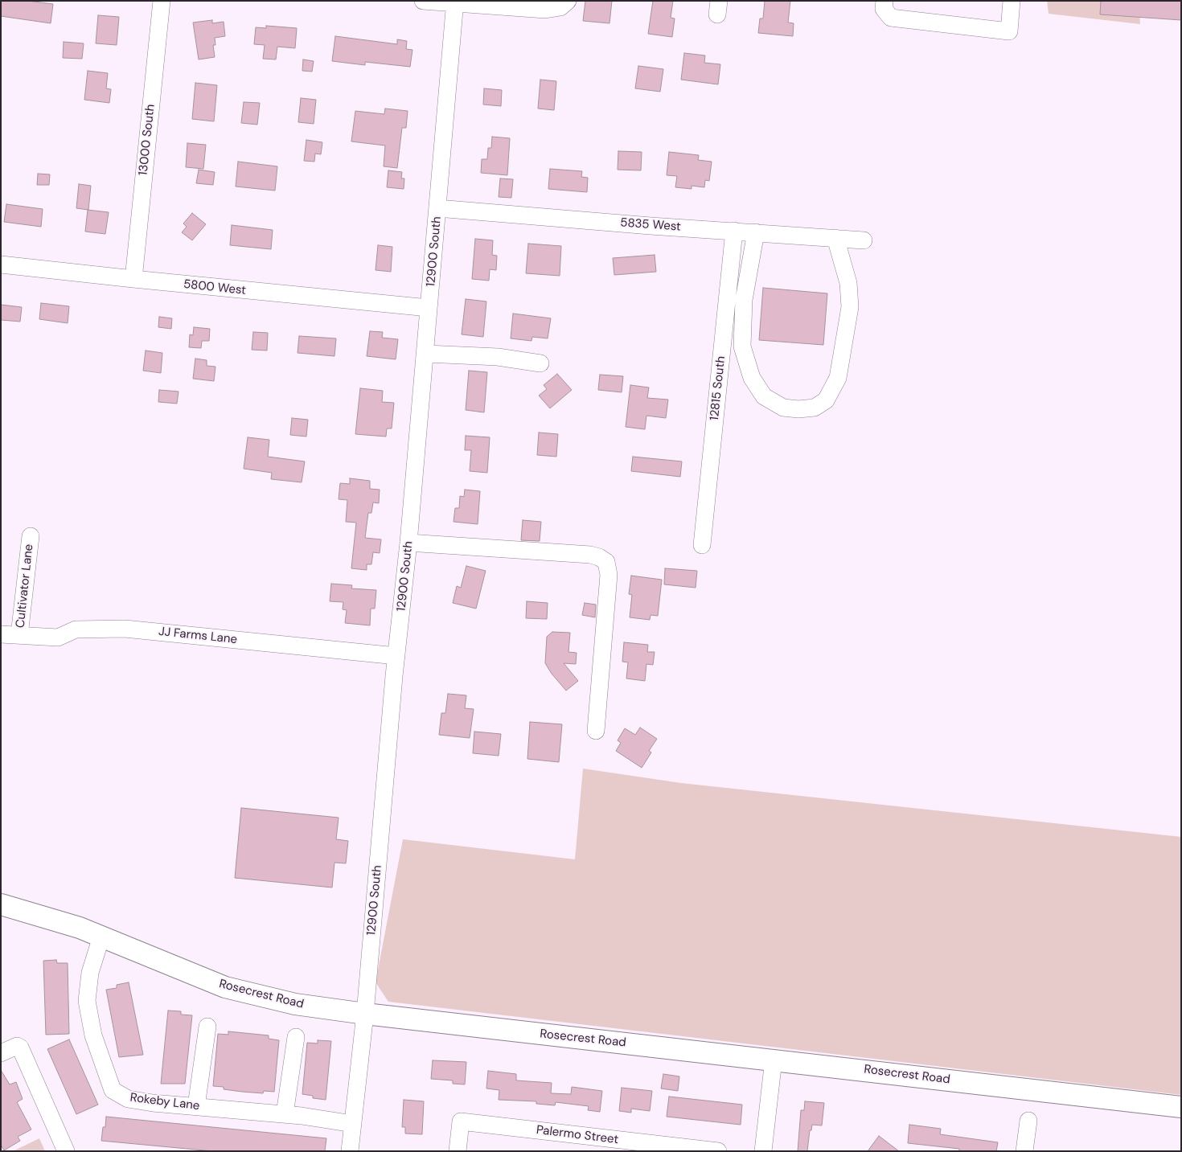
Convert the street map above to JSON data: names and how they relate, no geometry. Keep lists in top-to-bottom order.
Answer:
{
  "streets": {
    "main road": ["Rosecrest Road"],
    "street": [
      "13000 South",
      "5835 West",
      "12900 South",
      "5800 West",
      "12815 South",
      "Cultivator Lane",
      "JJ Farms Lane",
      "Rokeby Lane",
      "Palermo Street"
    ]
  },
  "crossings": [
    ["13000 South", "5800 West"],
    ["5835 West", "12900 South"],
    ["5835 West", "12815 South"],
    ["12900 South", "5800 West"],
    ["12900 South", "JJ Farms Lane"],
    ["12900 South", "Rosecrest Road"],
    ["12900 South", "Rokeby Lane"],
    ["Cultivator Lane", "JJ Farms Lane"],
    ["Rosecrest Road", "Rokeby Lane"]
  ]
}
